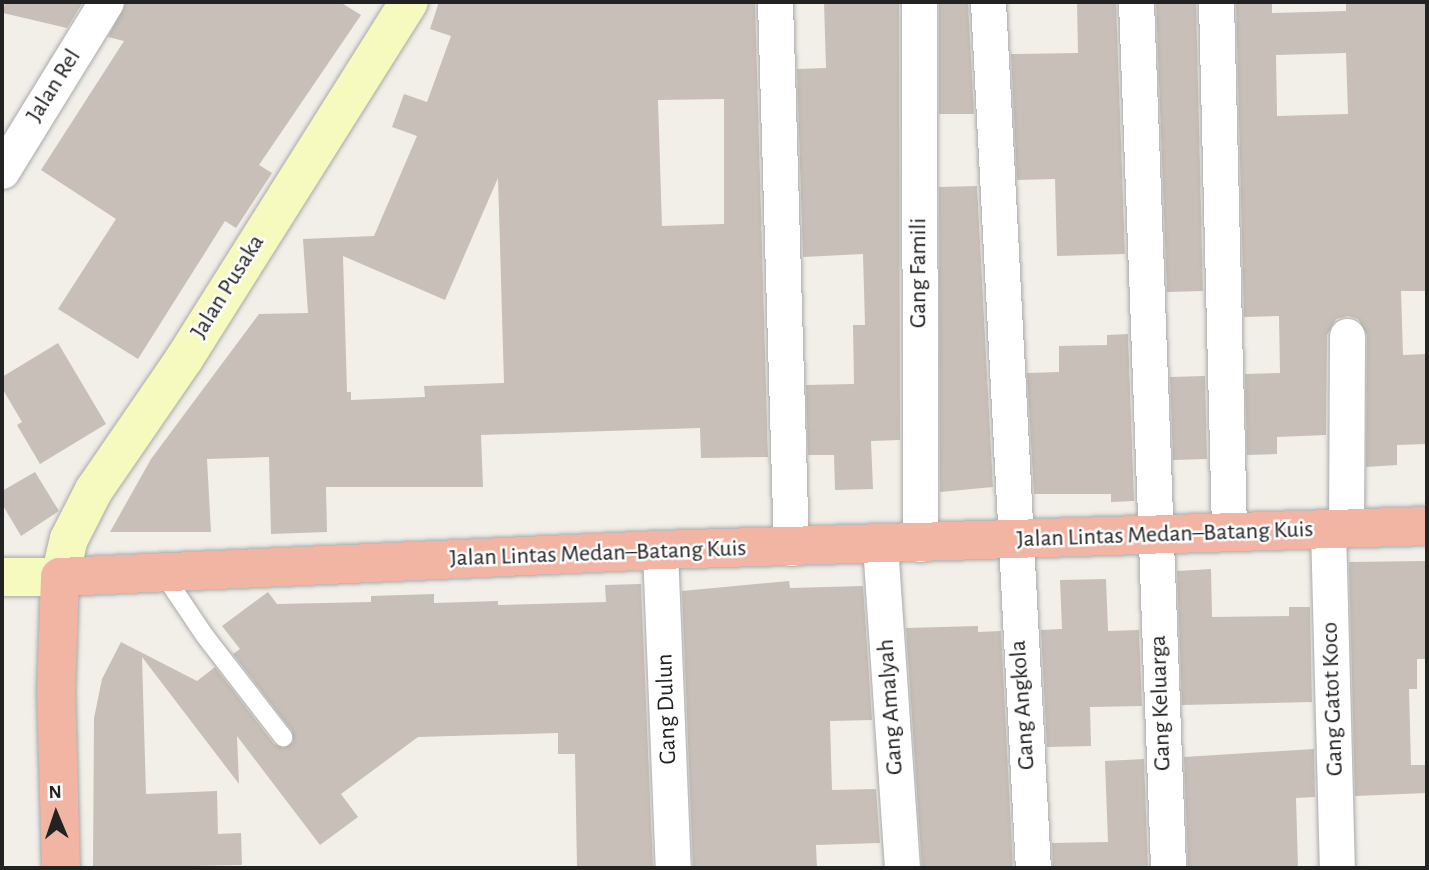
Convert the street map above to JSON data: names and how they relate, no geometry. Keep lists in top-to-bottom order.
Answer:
{
  "streets": {
    "highway": ["Jalan Lintas Medan–Batang Kuis"],
    "main road": ["Jalan Pusaka"],
    "street": [
      "Jalan Rel",
      "Gang Famili",
      "Gang Gatot Koco",
      "Gang Keluarga",
      "Gang Angkola",
      "Gang Amalyah",
      "Gang Dulun"
    ]
  },
  "crossings": [
    ["Gang Famili", "Jalan Lintas Medan–Batang Kuis"],
    ["Jalan Pusaka", "Jalan Lintas Medan–Batang Kuis"],
    ["Jalan Lintas Medan–Batang Kuis", "Gang Gatot Koco"],
    ["Jalan Lintas Medan–Batang Kuis", "Gang Keluarga"],
    ["Jalan Lintas Medan–Batang Kuis", "Gang Angkola"],
    ["Jalan Lintas Medan–Batang Kuis", "Gang Amalyah"],
    ["Jalan Lintas Medan–Batang Kuis", "Gang Dulun"]
  ],
  "north": "top"
}
